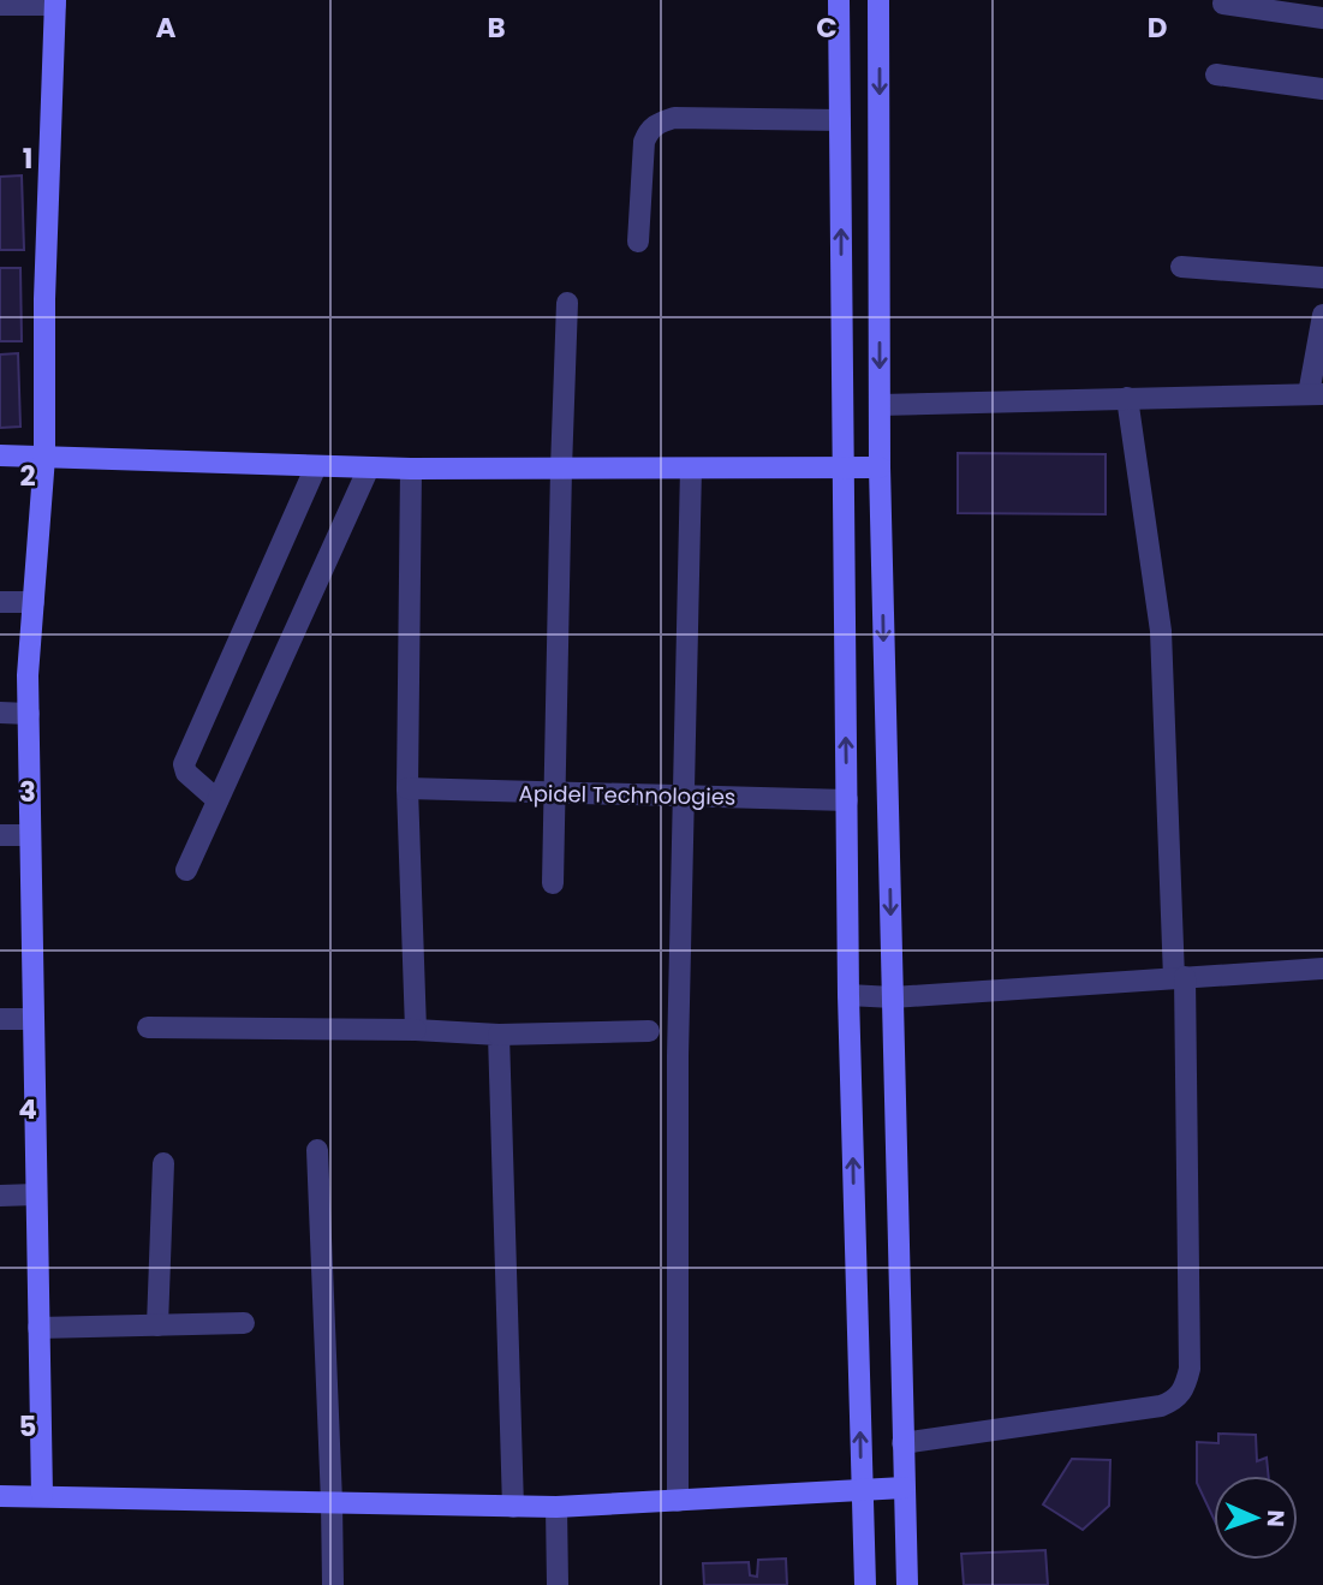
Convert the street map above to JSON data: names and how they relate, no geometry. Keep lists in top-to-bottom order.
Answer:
{
  "streets": {
    "street": ["Apidel Technologies"]
  },
  "north": "right",
  "grid": {
    "columns": [
      "A",
      "B",
      "C",
      "D"
    ],
    "rows": [
      "1",
      "2",
      "3",
      "4",
      "5"
    ]
  }
}
